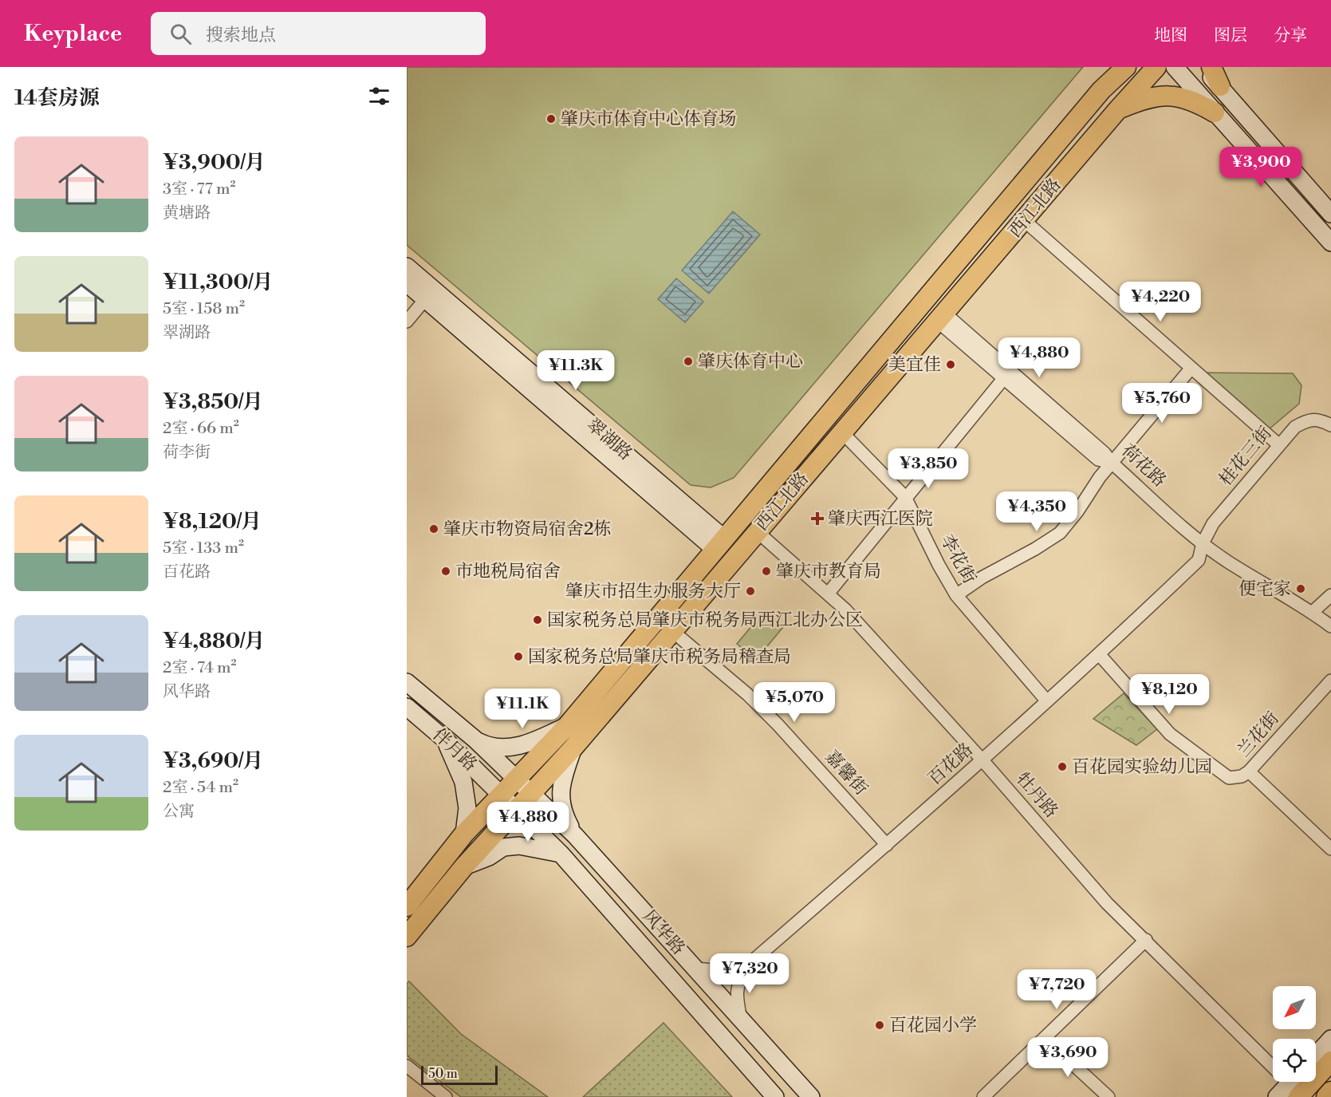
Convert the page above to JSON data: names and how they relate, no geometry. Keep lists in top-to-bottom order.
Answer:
{
  "streets": {
    "main road": [
      "西江北路",
      "翠湖路",
      "伴月路",
      "风华路"
    ],
    "street": [
      "桂花三街",
      "荷花路",
      "李花街",
      "兰花街",
      "百花路",
      "嘉馨街",
      "牡丹路"
    ]
  },
  "crossings": [
    ["西江北路", "翠湖路"],
    ["西江北路", "荷花路"],
    ["西江北路", "李花街"],
    ["西江北路", "伴月路"],
    ["西江北路", "嘉馨街"],
    ["西江北路", "牡丹路"],
    ["西江北路", "风华路"],
    ["桂花三街", "荷花路"],
    ["桂花三街", "百花路"],
    ["荷花路", "百花路"],
    ["李花街", "百花路"],
    ["伴月路", "风华路"],
    ["百花路", "嘉馨街"],
    ["百花路", "牡丹路"]
  ],
  "places": {
    "other": [
      "肇庆市体育中心体育场",
      "肇庆体育中心",
      "美宜佳",
      "肇庆市物资局宿舍2栋",
      "市地税局宿舍",
      "肇庆市教育局",
      "便宅家",
      "肇庆市招生办服务大厅",
      "国家税务总局肇庆市税务局西江北办公区",
      "国家税务总局肇庆市税务局稽查局",
      "百花园实验幼儿园",
      "百花园小学"
    ],
    "health": ["肇庆西江医院"]
  },
  "scale_bar": "50 m",
  "north": "bottom left",
  "page": {
    "header": "Keyplace",
    "search": "搜索地点",
    "nav": ["地图", "图层", "分享"],
    "heading": "14套房源",
    "list": [
      {
        "name": "¥3,900/月",
        "note": "3室 · 77 m² · 黄塘路"
      },
      {
        "name": "¥11,300/月",
        "note": "5室 · 158 m² · 翠湖路"
      },
      {
        "name": "¥3,850/月",
        "note": "2室 · 66 m² · 荷李街"
      },
      {
        "name": "¥8,120/月",
        "note": "5室 · 133 m² · 百花路"
      },
      {
        "name": "¥4,880/月",
        "note": "2室 · 74 m² · 风华路"
      },
      {
        "name": "¥3,690/月",
        "note": "2室 · 54 m² · 公寓"
      }
    ],
    "price": [
      "¥3,900",
      "¥4,220",
      "¥4,880",
      "¥11.3K",
      "¥5,760",
      "¥3,850",
      "¥4,350",
      "¥8,120",
      "¥5,070",
      "¥11.1K",
      "¥4,880",
      "¥7,320",
      "¥7,720",
      "¥3,690"
    ],
    "scale": "50 m"
  }
}
